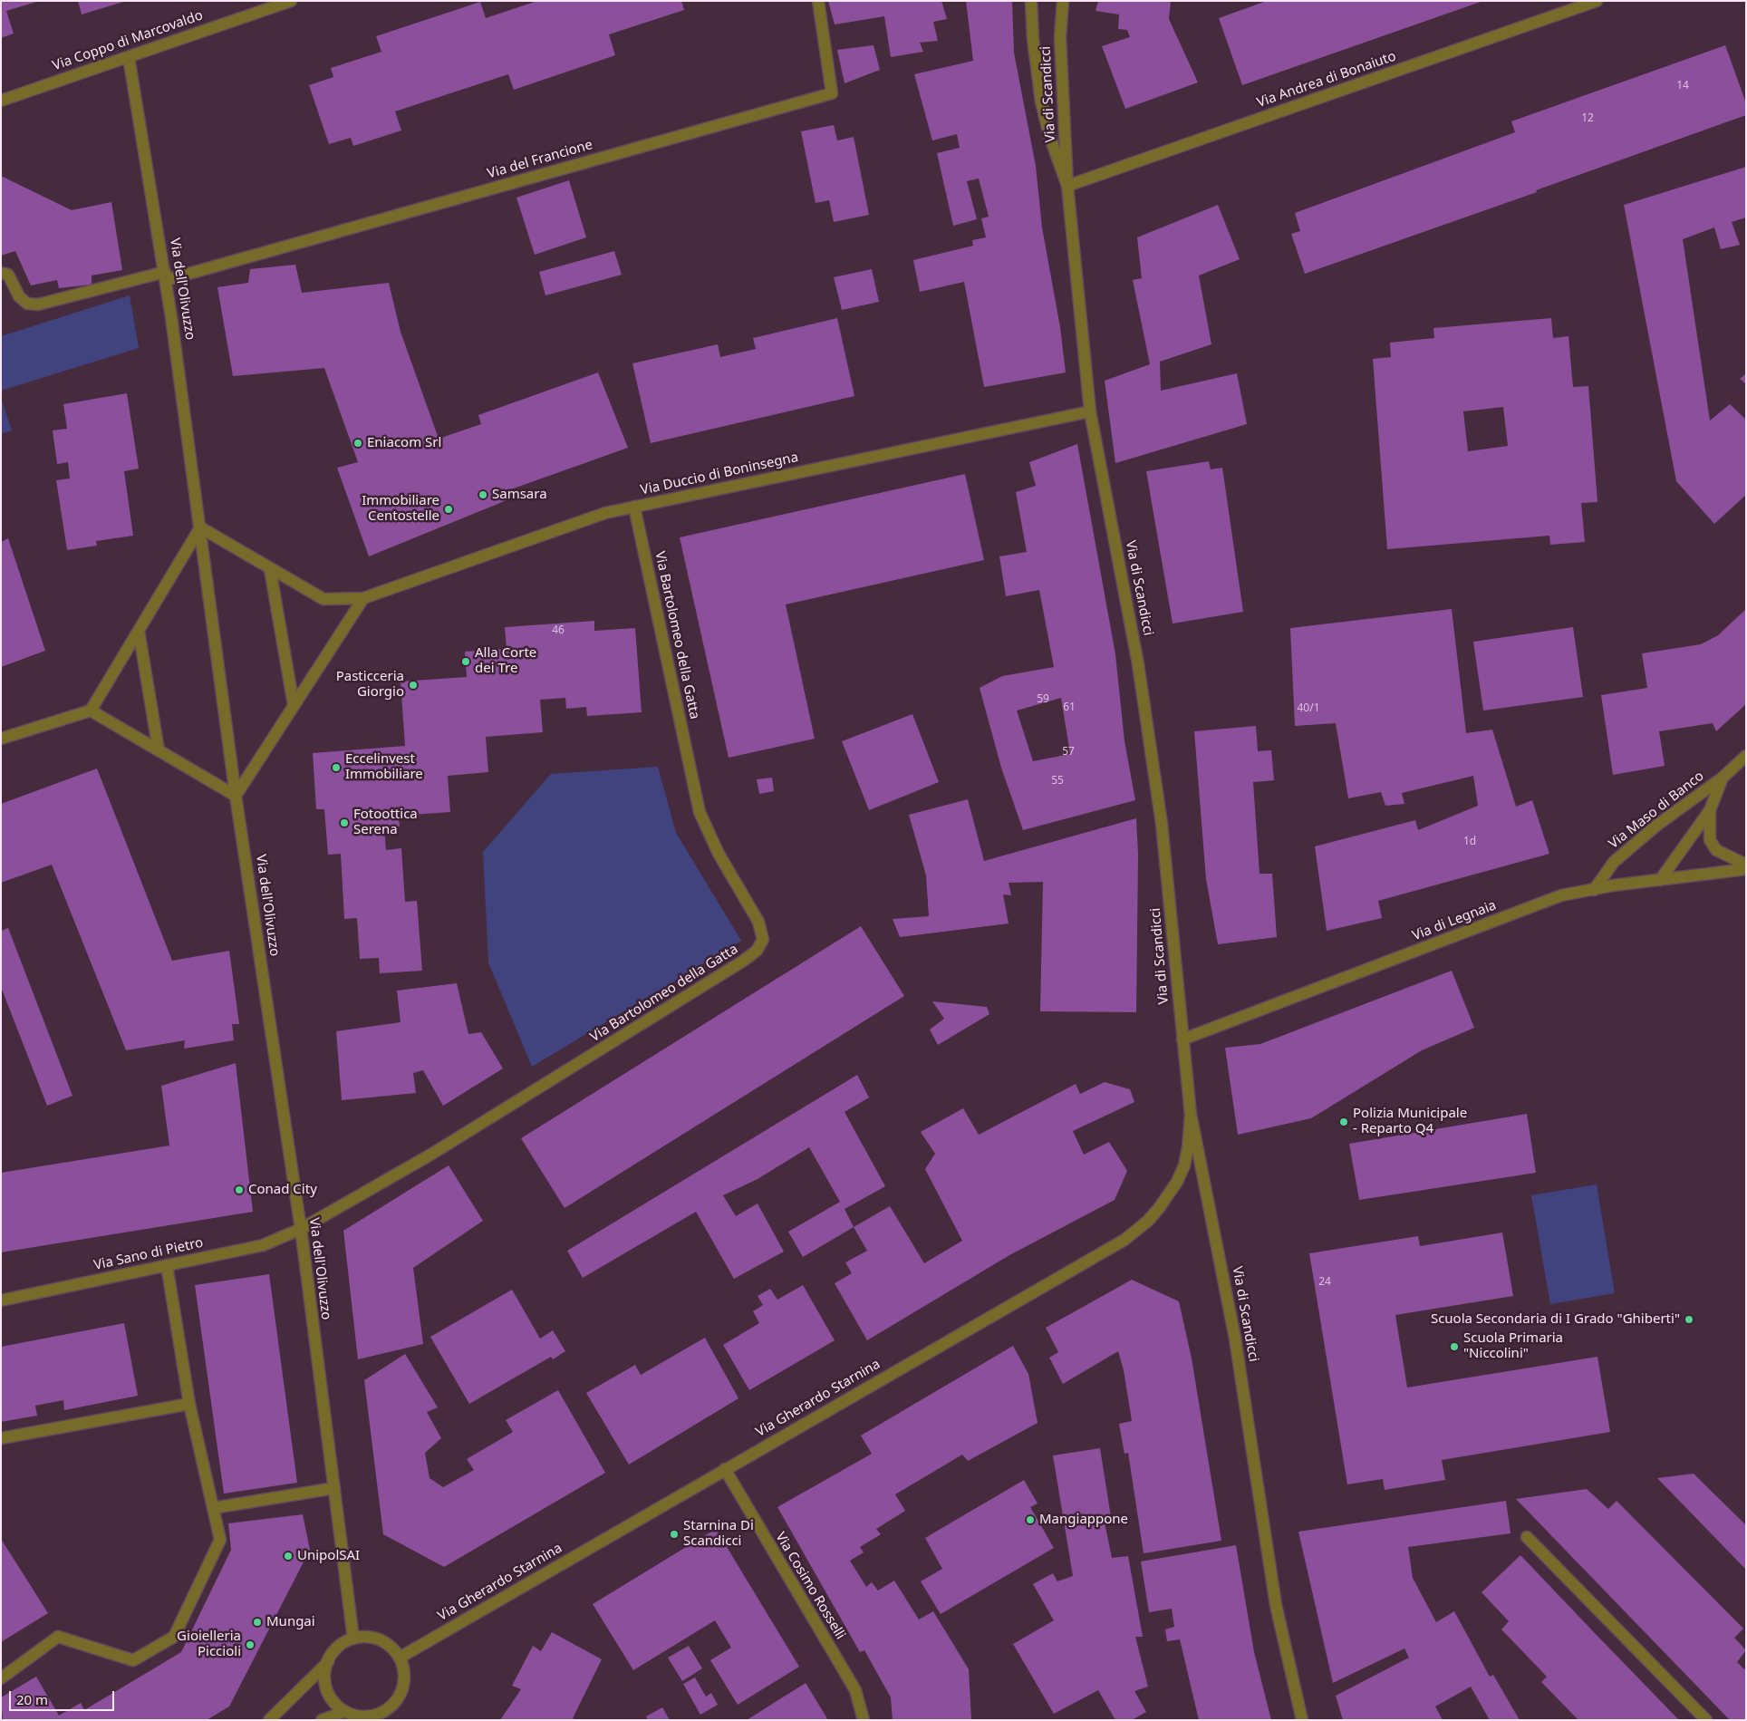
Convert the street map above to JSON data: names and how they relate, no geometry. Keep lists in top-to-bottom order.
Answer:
{
  "streets": {
    "street": [
      "Via Coppo di Marcovaldo",
      "Via Andrea di Bonaiuto",
      "Via di Scandicci",
      "Via del Francione",
      "Via dell'Olivuzzo",
      "Via Duccio di Boninsegna",
      "Via Bartolomeo della Gatta",
      "Via Maso di Banco",
      "Via di Legnaia",
      "Via Sano di Pietro",
      "Via Gherardo Starnina",
      "Via Cosimo Rosselli"
    ]
  },
  "crossings": [
    ["Via Coppo di Marcovaldo", "Via dell'Olivuzzo"],
    ["Via Andrea di Bonaiuto", "Via di Scandicci"],
    ["Via di Scandicci", "Via Duccio di Boninsegna"],
    ["Via di Scandicci", "Via di Legnaia"],
    ["Via di Scandicci", "Via Gherardo Starnina"],
    ["Via del Francione", "Via dell'Olivuzzo"],
    ["Via dell'Olivuzzo", "Via Bartolomeo della Gatta"],
    ["Via dell'Olivuzzo", "Via Sano di Pietro"],
    ["Via dell'Olivuzzo", "Via Gherardo Starnina"],
    ["Via Duccio di Boninsegna", "Via Bartolomeo della Gatta"],
    ["Via Bartolomeo della Gatta", "Via Sano di Pietro"],
    ["Via Maso di Banco", "Via di Legnaia"],
    ["Via Gherardo Starnina", "Via Cosimo Rosselli"]
  ],
  "places": [
    "Eniacom Srl",
    "Samsara",
    "Immobiliare Centostelle",
    "Alla Corte dei Tre",
    "Pasticceria Giorgio",
    "Eccelinvest Immobiliare",
    "Fotoottica Serena",
    "Polizia Municipale - Reparto Q4",
    "Conad City",
    "Scuola Secondaria di I Grado \"Ghiberti\"",
    "Scuola Primaria \"Niccolini\"",
    "Mangiappone",
    "Starnina Di Scandicci",
    "UnipolSAI",
    "Mungai",
    "Gioielleria Piccioli"
  ],
  "house_numbers": [
    "14",
    "12",
    "46",
    "59",
    "61",
    "40/1",
    "57",
    "55",
    "1d",
    "24"
  ],
  "scale_bar": "20 m"
}
